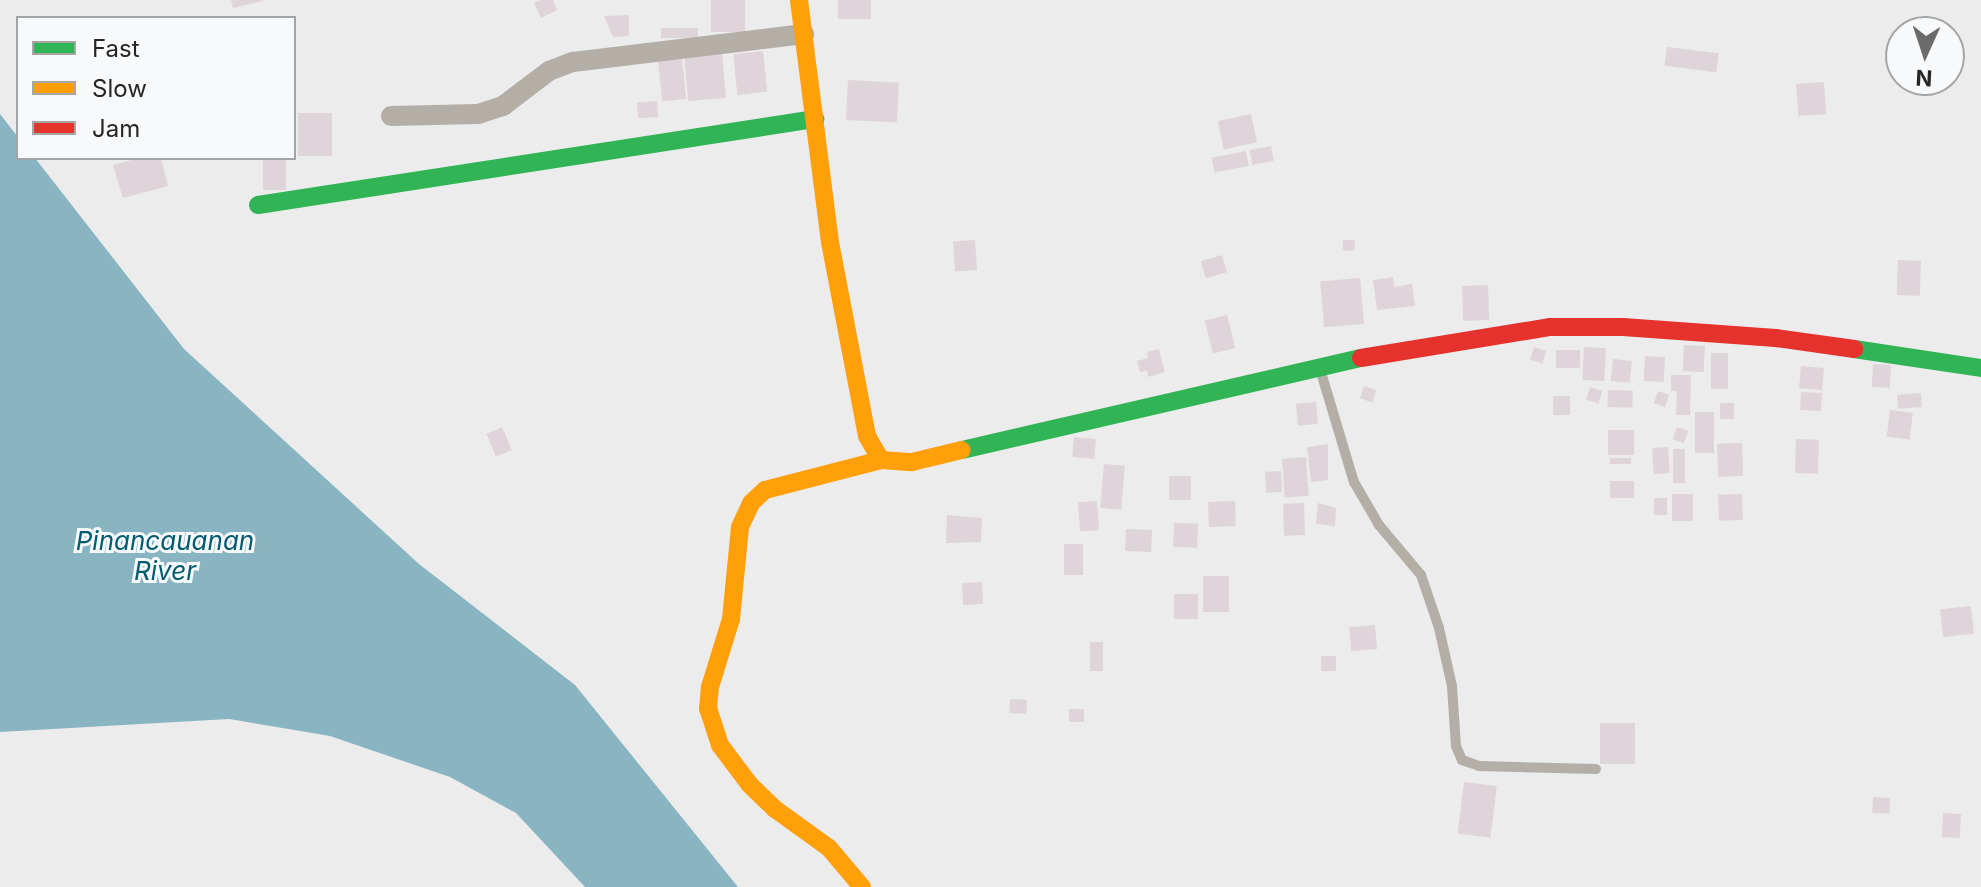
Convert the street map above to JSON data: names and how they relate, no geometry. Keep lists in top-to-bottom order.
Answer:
{
  "water": ["Pinancauanan River"],
  "legend": ["Fast", "Slow", "Jam"],
  "north": "bottom"
}
